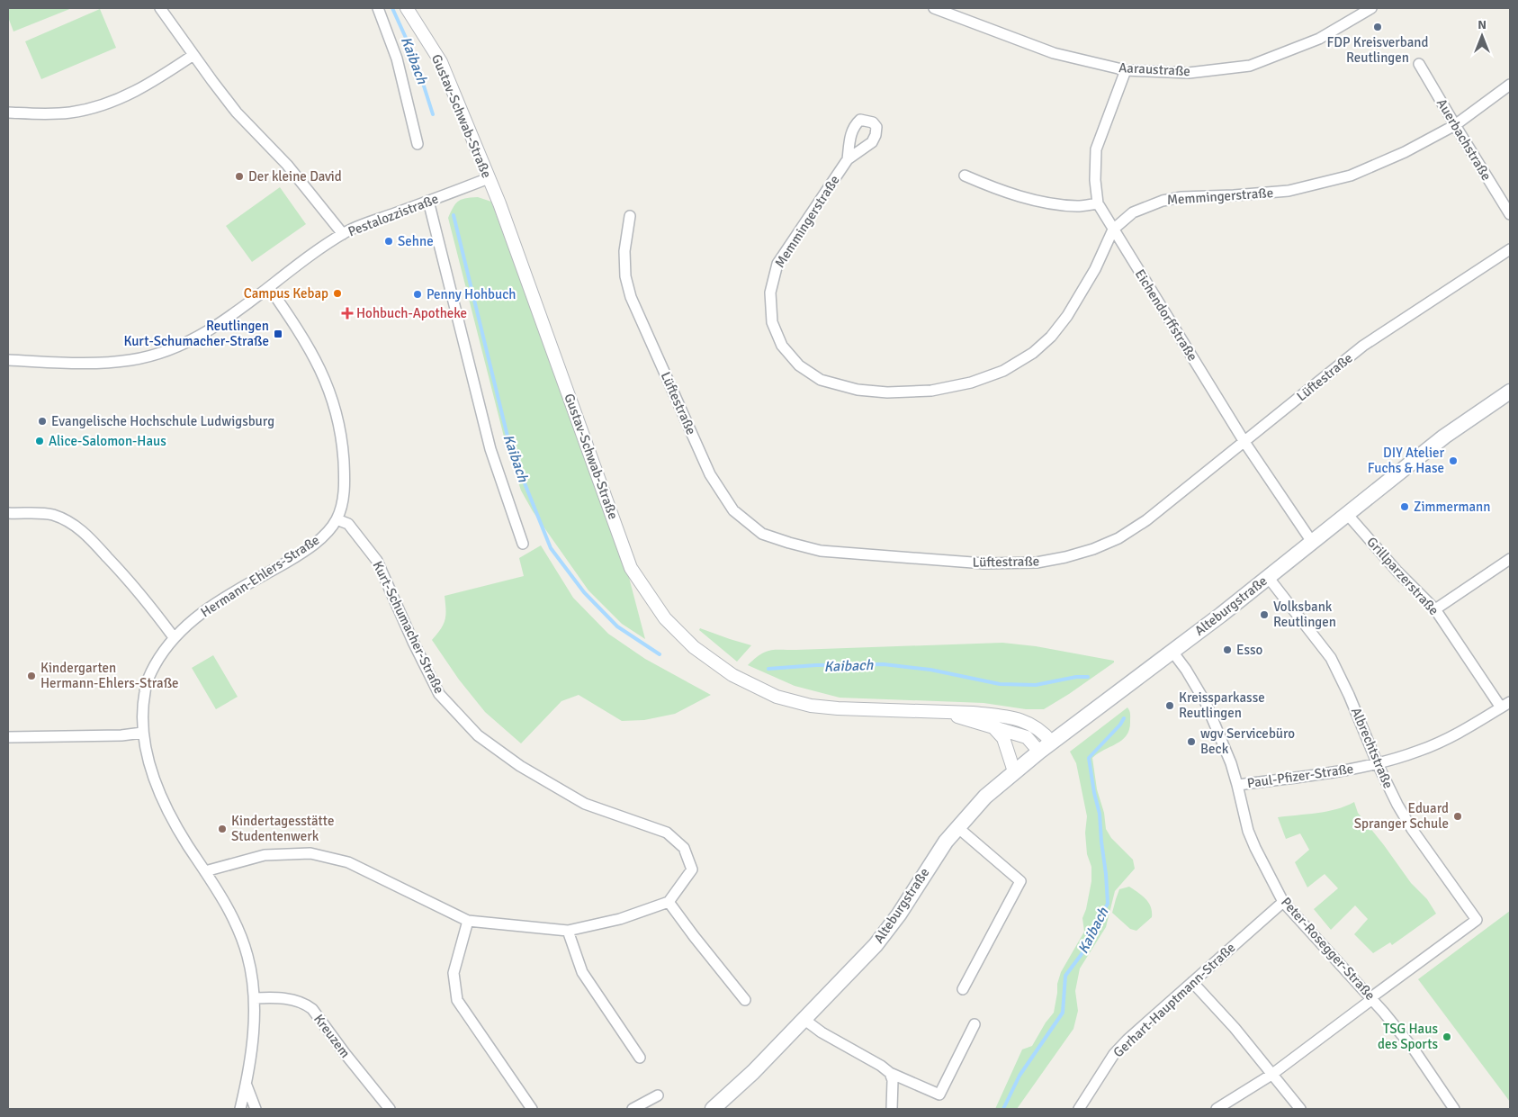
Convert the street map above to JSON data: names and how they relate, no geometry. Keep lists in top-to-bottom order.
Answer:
{
  "streets": {
    "main road": ["Alteburgstraße"],
    "street": [
      "Aaraustraße",
      "Gustav-Schwab-Straße",
      "Auerbachstraße",
      "Memmingerstraße",
      "Pestalozzistraße",
      "Eichendorffstraße",
      "Lüftestraße",
      "Hermann-Ehlers-Straße",
      "Grillparzerstraße",
      "Kurt-Schumacher-Straße",
      "Albrechtstraße",
      "Paul-Pfizer-Straße",
      "Peter-Rosegger-Straße",
      "Gerhart-Hauptmann-Straße",
      "Kreuzem"
    ]
  },
  "crossings": [
    ["Aaraustraße", "Eichendorffstraße"],
    ["Gustav-Schwab-Straße", "Pestalozzistraße"],
    ["Gustav-Schwab-Straße", "Alteburgstraße"],
    ["Auerbachstraße", "Memmingerstraße"],
    ["Memmingerstraße", "Eichendorffstraße"],
    ["Pestalozzistraße", "Hermann-Ehlers-Straße"],
    ["Eichendorffstraße", "Lüftestraße"],
    ["Eichendorffstraße", "Alteburgstraße"],
    ["Hermann-Ehlers-Straße", "Kurt-Schumacher-Straße"],
    ["Hermann-Ehlers-Straße", "Kreuzem"],
    ["Grillparzerstraße", "Alteburgstraße"],
    ["Grillparzerstraße", "Paul-Pfizer-Straße"],
    ["Alteburgstraße", "Albrechtstraße"],
    ["Alteburgstraße", "Peter-Rosegger-Straße"],
    ["Albrechtstraße", "Paul-Pfizer-Straße"],
    ["Albrechtstraße", "Peter-Rosegger-Straße"],
    ["Paul-Pfizer-Straße", "Peter-Rosegger-Straße"],
    ["Peter-Rosegger-Straße", "Gerhart-Hauptmann-Straße"]
  ],
  "water": ["Kaibach"],
  "places": {
    "other": [
      "FDP Kreisverband Reutlingen",
      "Der kleine David",
      "Sehne",
      "Campus Kebap",
      "Penny Hohbuch",
      "Evangelische Hochschule Ludwigsburg",
      "Alice-Salomon-Haus",
      "DIY Atelier Fuchs & Hase",
      "Zimmermann",
      "Volksbank Reutlingen",
      "Esso",
      "Kindergarten Hermann-Ehlers-Straße",
      "Kreissparkasse Reutlingen",
      "wgv Servicebüro Beck",
      "Eduard Spranger Schule",
      "Kindertagesstätte Studentenwerk",
      "TSG Haus des Sports"
    ],
    "health": ["Hohbuch-Apotheke"],
    "transit": ["Reutlingen Kurt-Schumacher-Straße"]
  },
  "north": "top"
}
